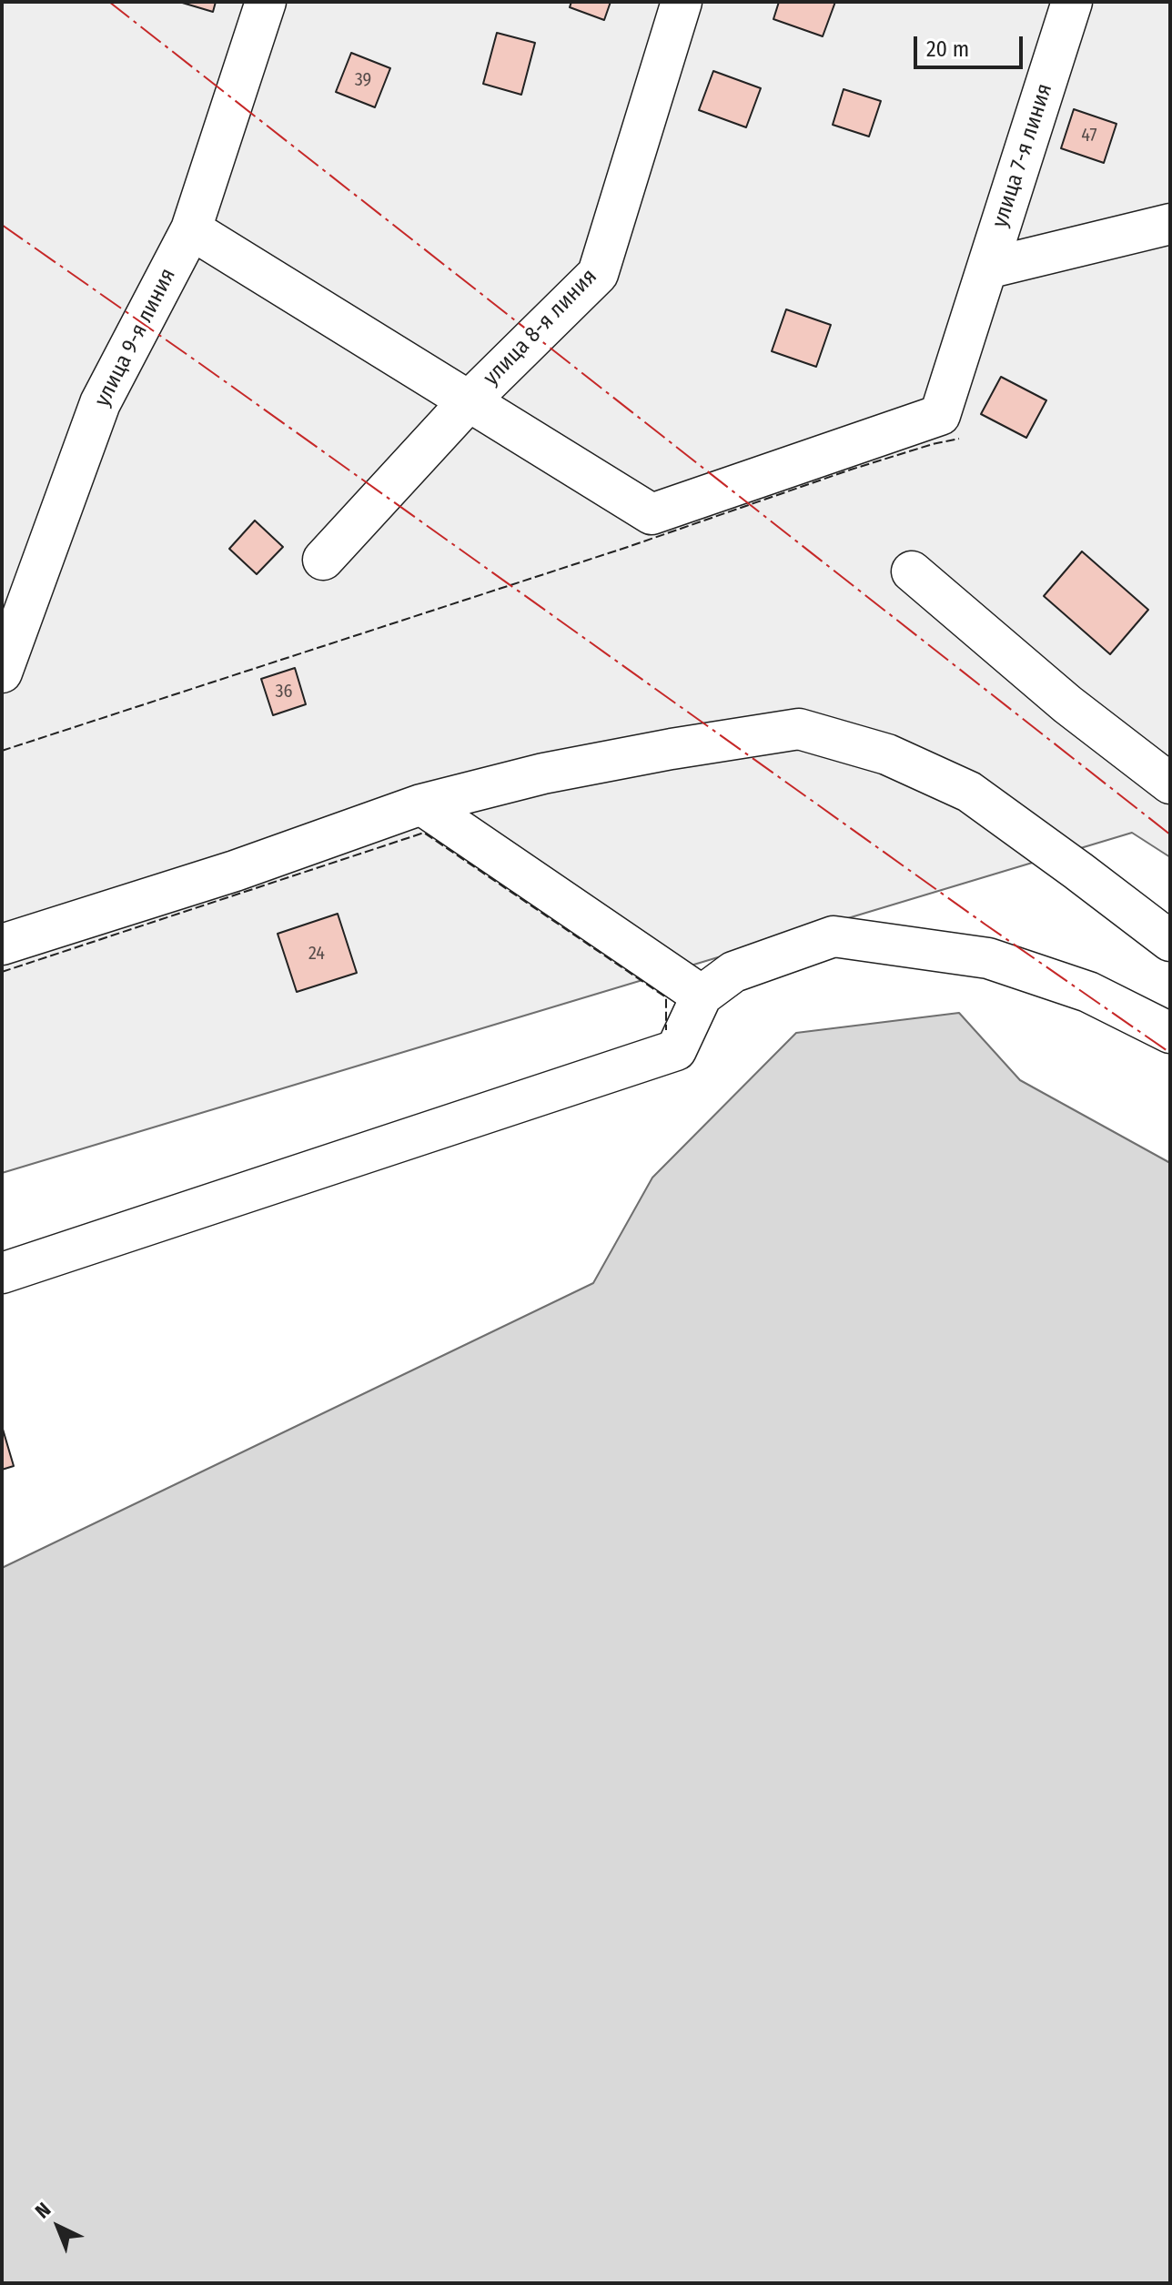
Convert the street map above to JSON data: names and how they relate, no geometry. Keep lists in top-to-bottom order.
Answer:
{
  "streets": {
    "street": ["улица 7-я линия", "улица 8-я линия", "улица 9-я линия"]
  },
  "crossings": [
    ["улица 7-я линия", "улица 8-я линия"]
  ],
  "house_numbers": [
    "39",
    "47",
    "36",
    "24"
  ],
  "scale_bar": "20 m",
  "north": "top left"
}
